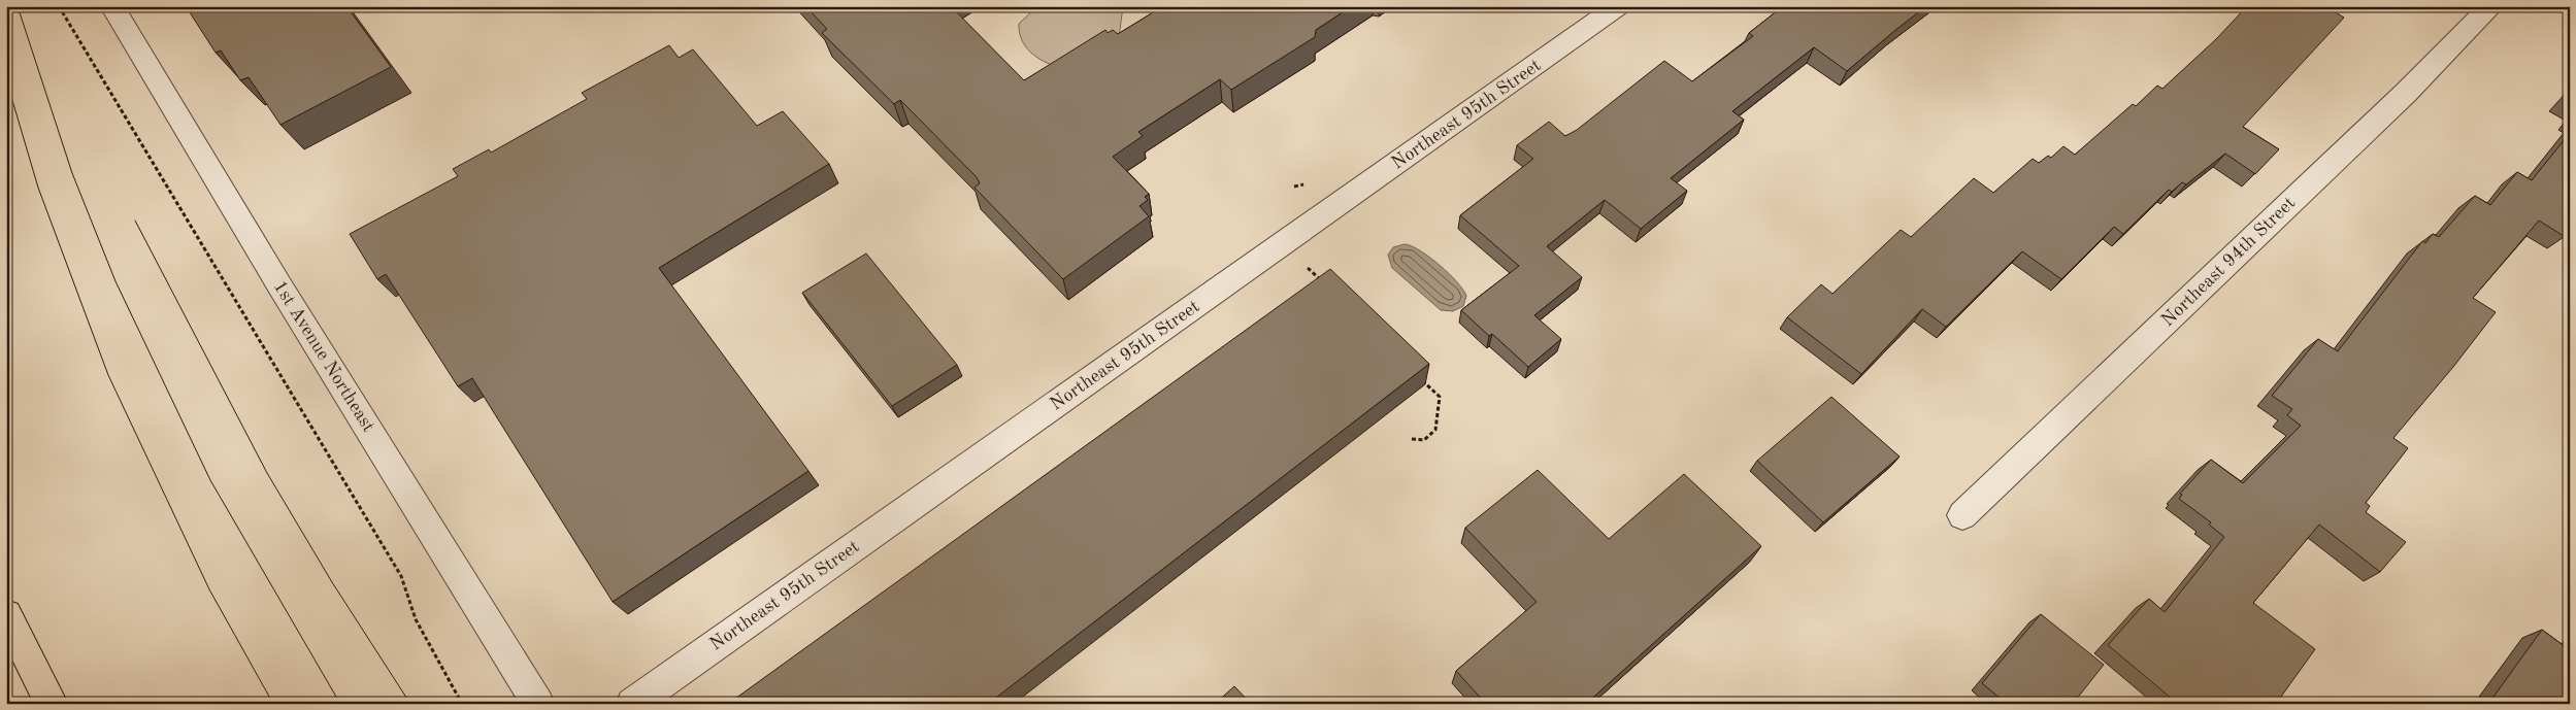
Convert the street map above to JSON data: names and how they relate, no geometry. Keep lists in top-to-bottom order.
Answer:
{
  "streets": {
    "street": ["Northeast 95th Street", "Northeast 94th Street", "1st Avenue Northeast"]
  }
}
